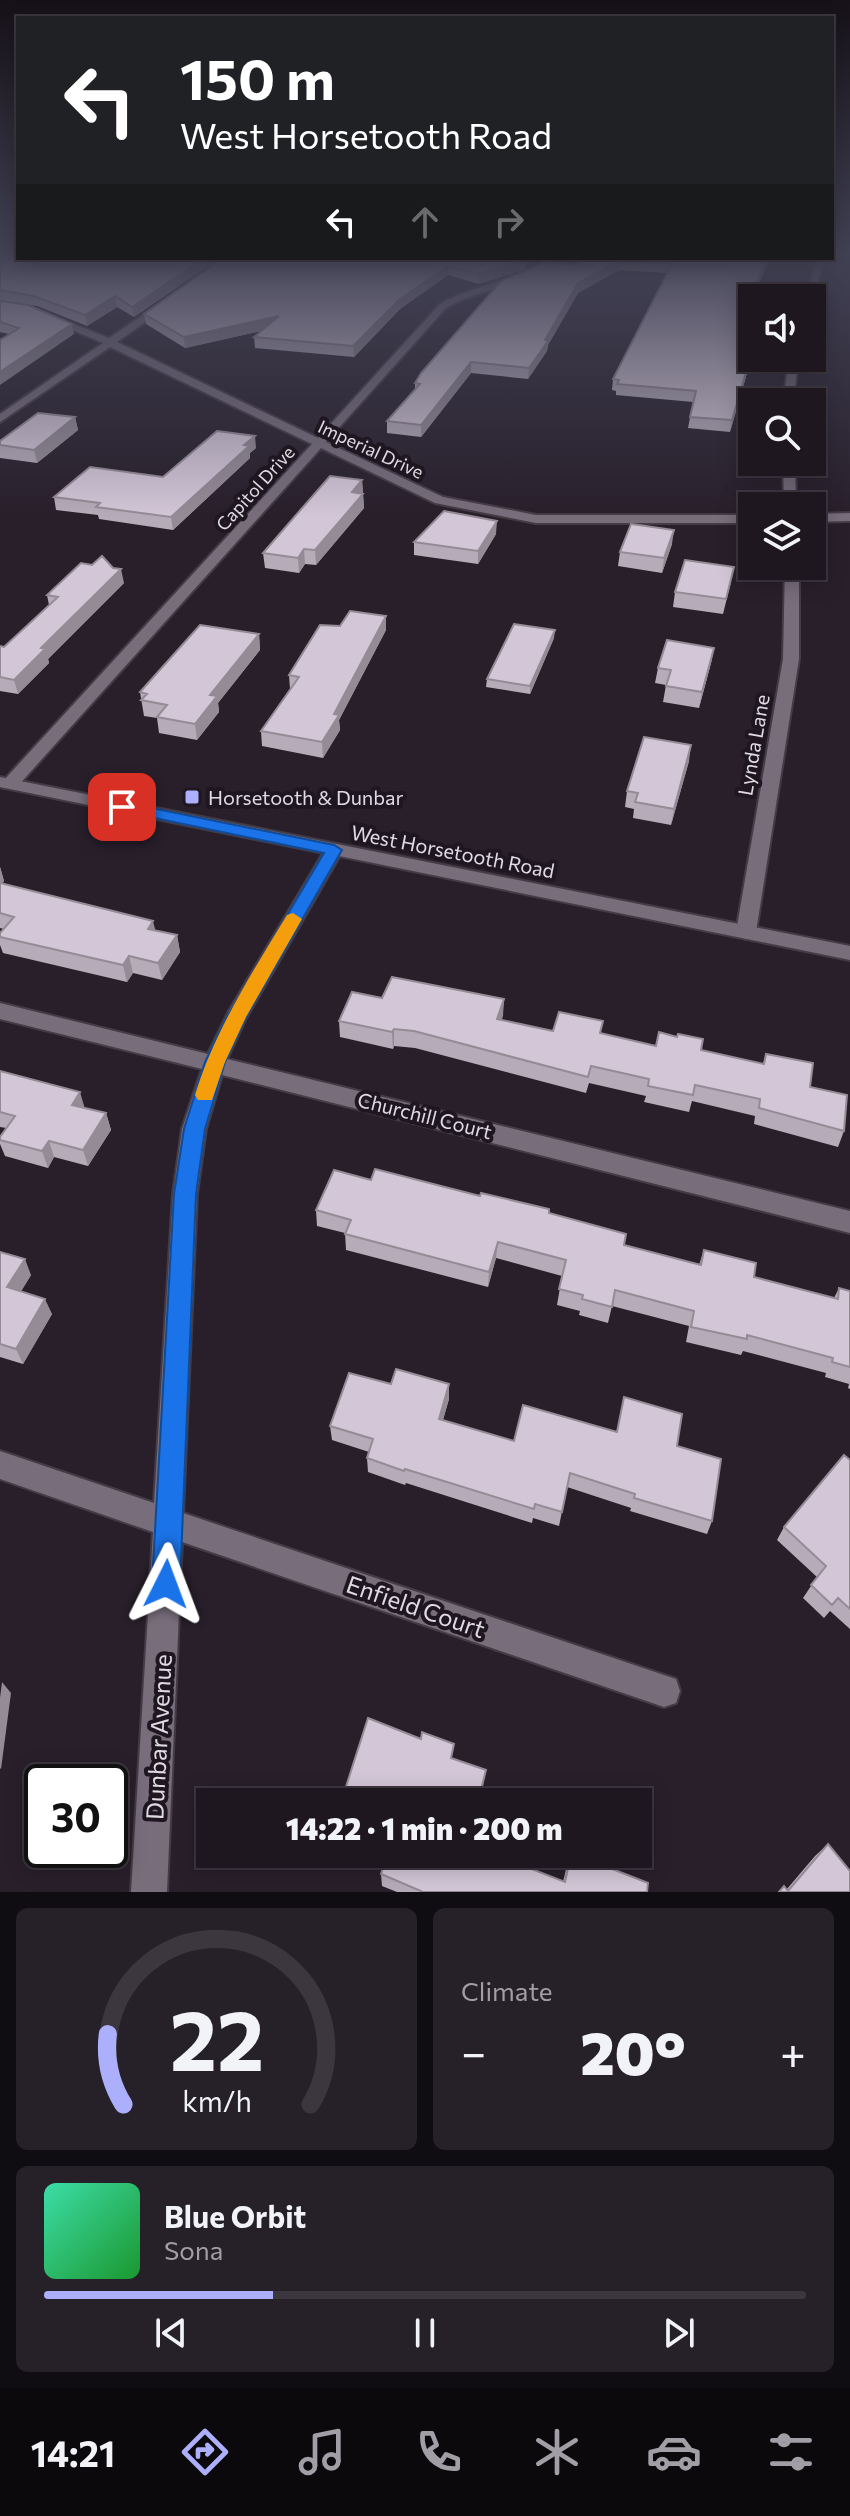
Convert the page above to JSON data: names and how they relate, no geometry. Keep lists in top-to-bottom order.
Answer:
{
  "streets": {
    "street": [
      "Imperial Drive",
      "Capitol Drive",
      "Lynda Lane",
      "West Horsetooth Road",
      "Churchill Court",
      "Enfield Court",
      "Dunbar Avenue"
    ]
  },
  "crossings": [
    ["Imperial Drive", "Capitol Drive"],
    ["Capitol Drive", "West Horsetooth Road"],
    ["Lynda Lane", "West Horsetooth Road"],
    ["West Horsetooth Road", "Dunbar Avenue"],
    ["Churchill Court", "Dunbar Avenue"],
    ["Enfield Court", "Dunbar Avenue"]
  ],
  "places": {
    "transit": ["Horsetooth & Dunbar"]
  },
  "page": {
    "turn": ["150 m", "West Horsetooth Road"],
    "limit": "30",
    "trip": "14:22 · 1 min · 200 m",
    "tile": "Climate",
    "heat": ["−", "20°", "+"],
    "song": ["Blue Orbit", "Sona"],
    "tabs": "14:21",
    "gauge": ["22", "km/h"]
  }
}
